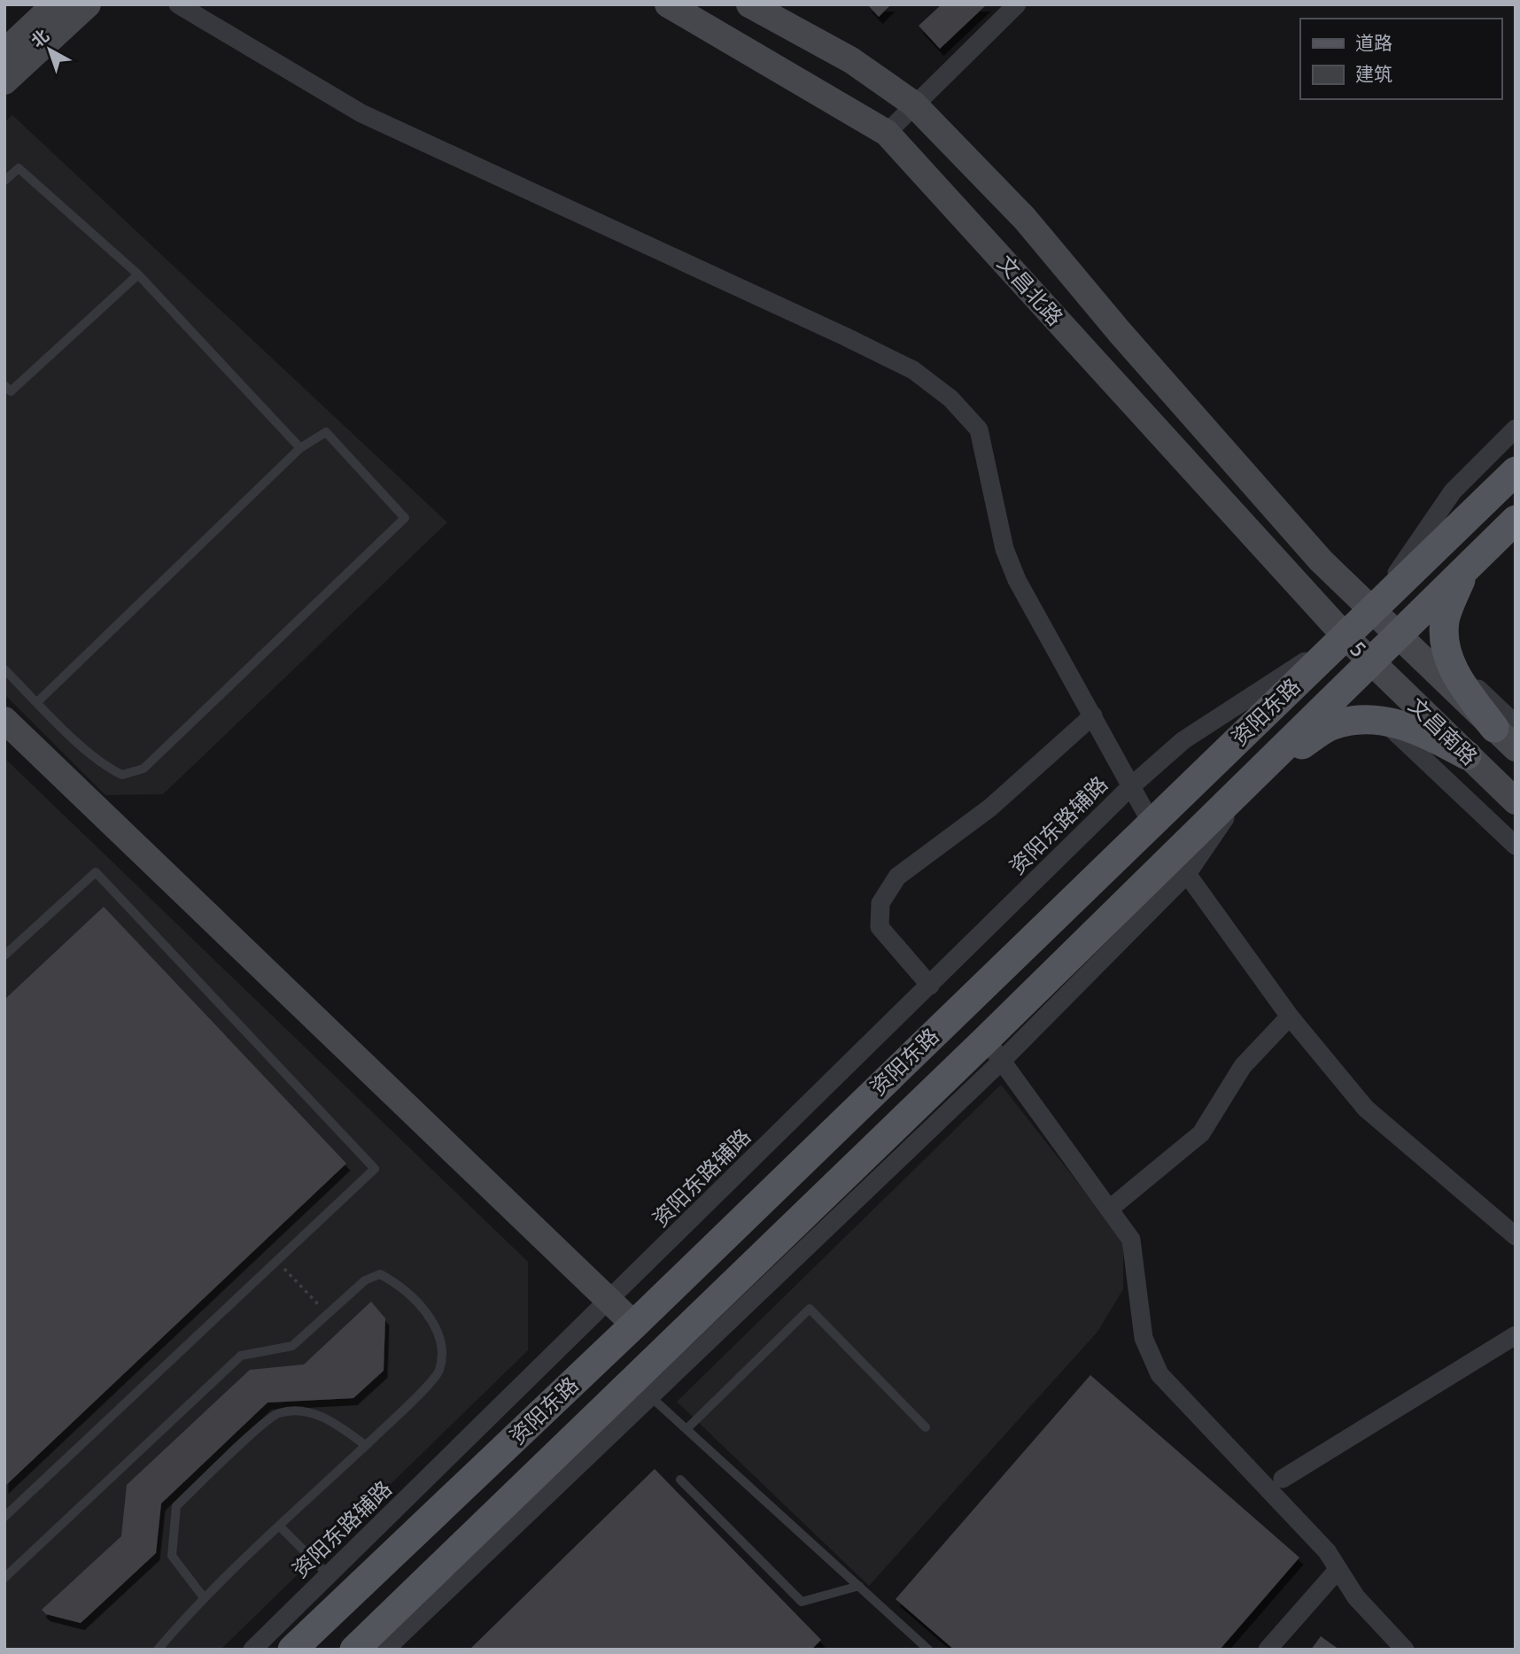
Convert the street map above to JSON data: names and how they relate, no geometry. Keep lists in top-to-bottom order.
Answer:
{
  "streets": {
    "main road": [
      "文昌北路",
      "5",
      "资阳东路",
      "文昌南路"
    ],
    "street": ["资阳东路辅路"]
  },
  "crossings": [
    ["文昌北路", "5"],
    ["文昌北路", "资阳东路"],
    ["文昌北路", "资阳东路辅路"],
    ["5", "资阳东路"],
    ["5", "文昌南路"],
    ["5", "资阳东路辅路"],
    ["资阳东路", "文昌南路"],
    ["资阳东路", "资阳东路辅路"]
  ],
  "legend": ["道路", "建筑"],
  "north": "top left"
}
